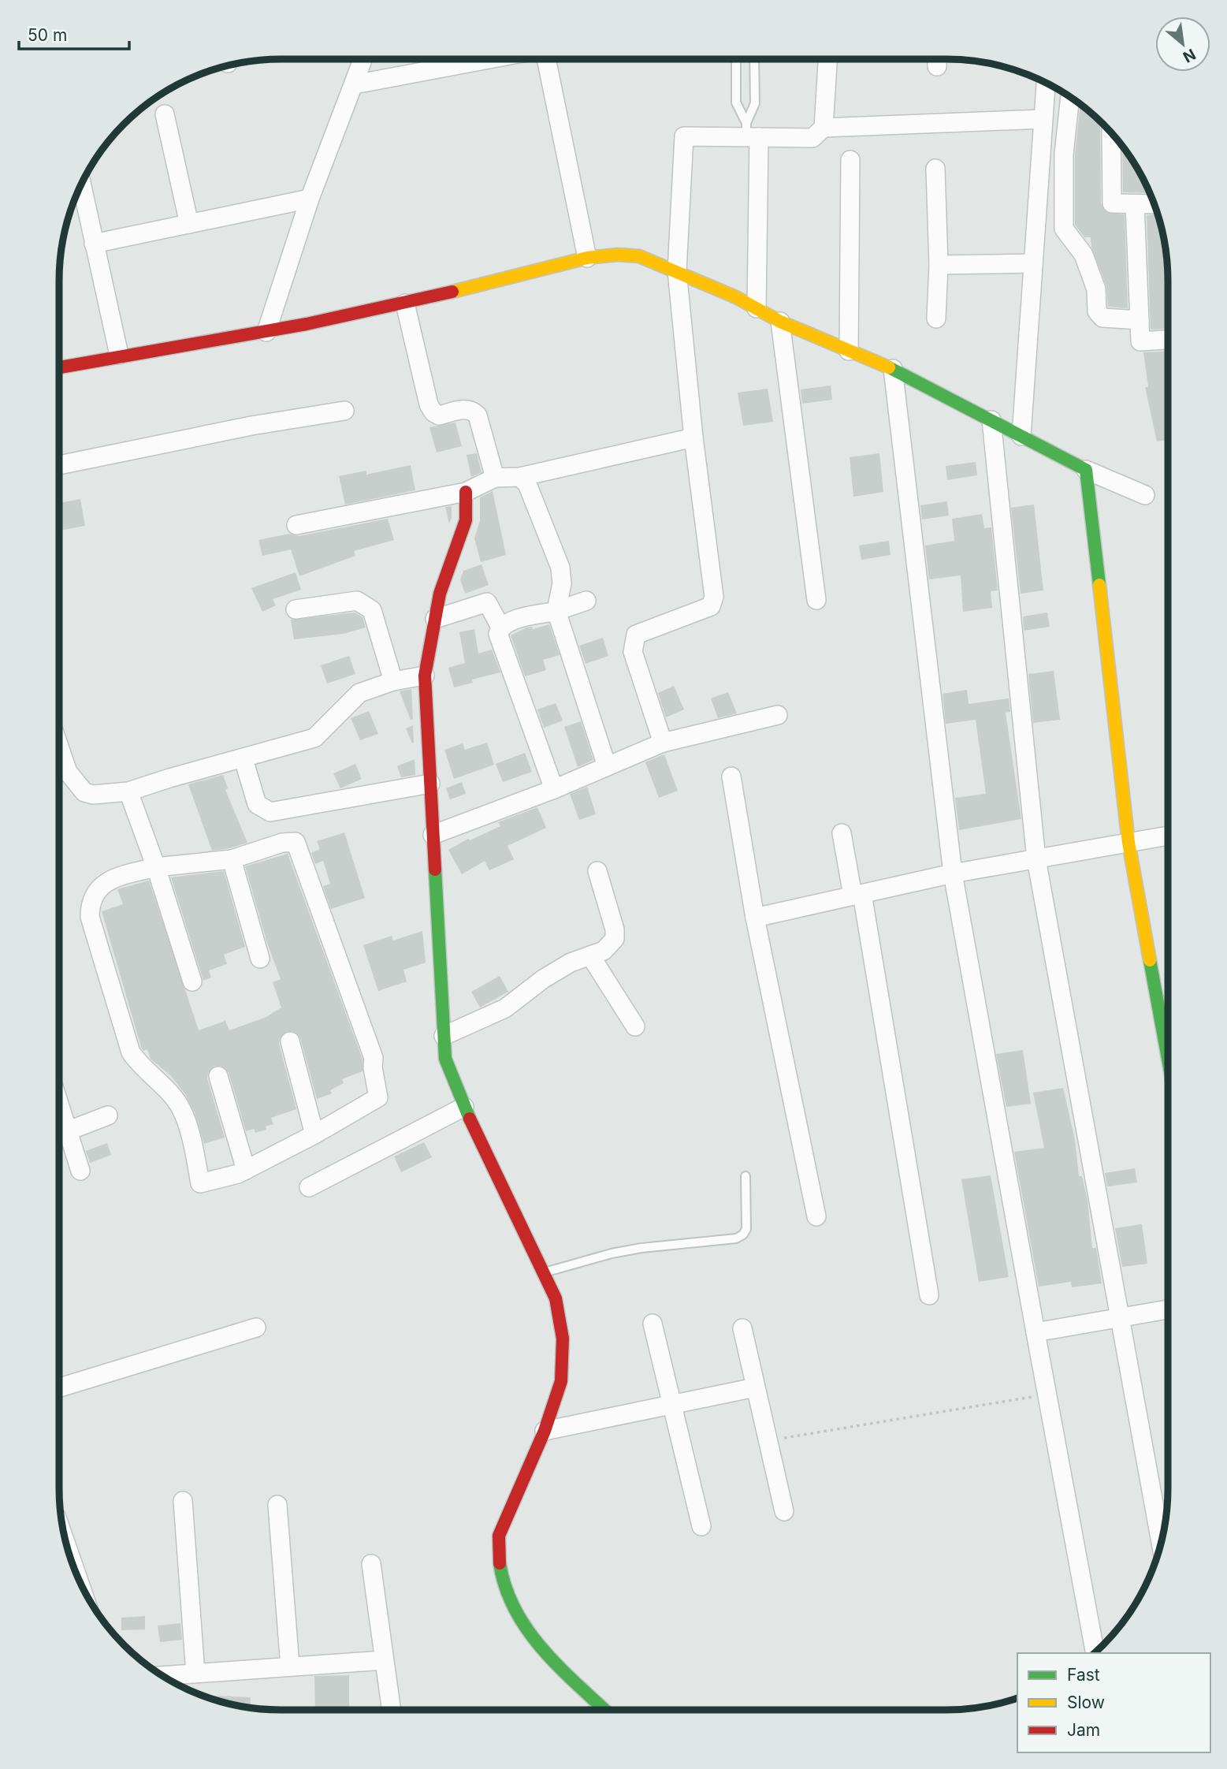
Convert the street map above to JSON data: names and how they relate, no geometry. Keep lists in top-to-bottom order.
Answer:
{
  "legend": ["Fast", "Slow", "Jam"],
  "scale_bar": "50 m",
  "north": "bottom right"
}
